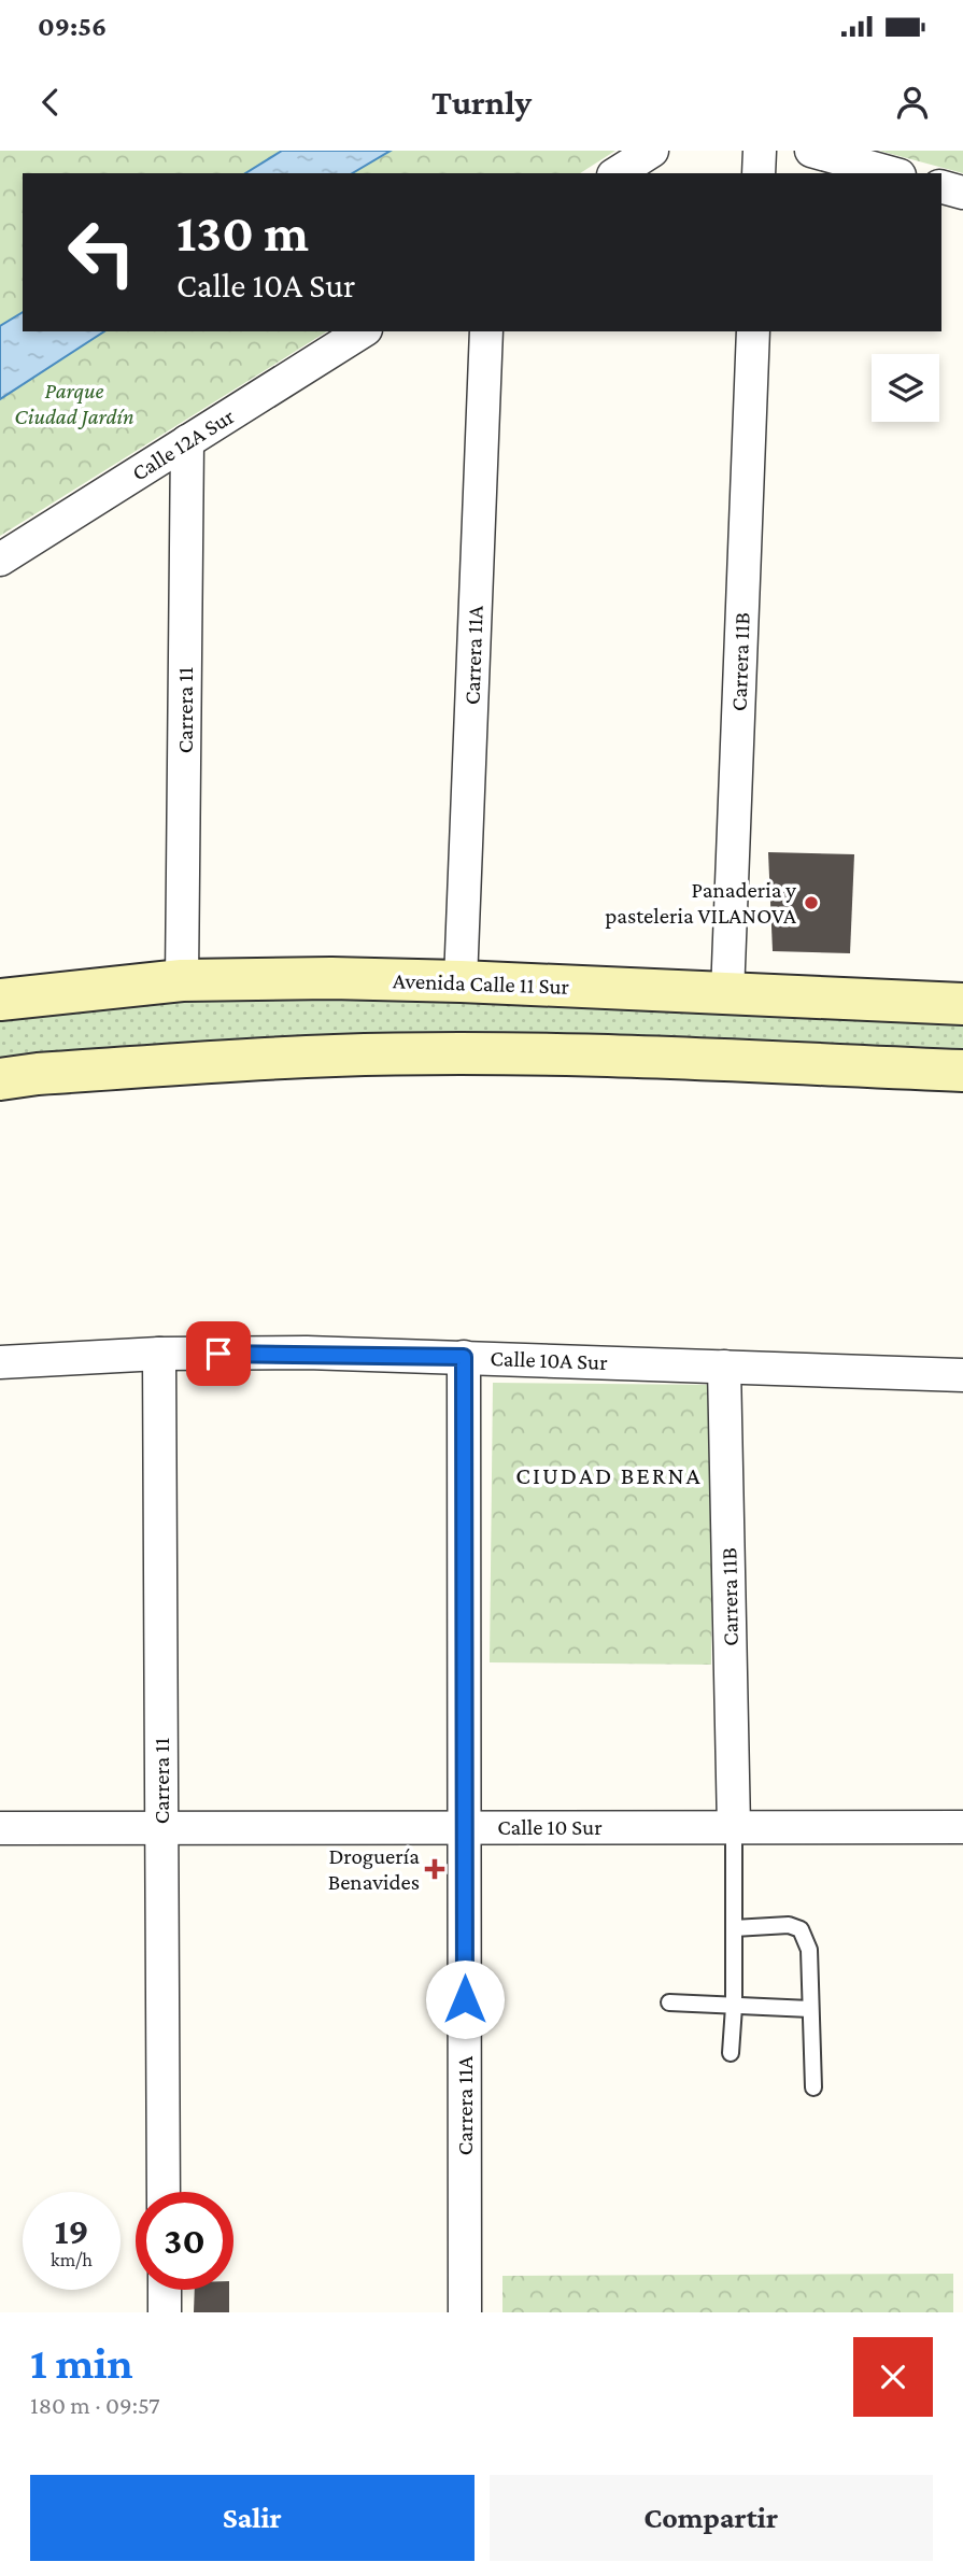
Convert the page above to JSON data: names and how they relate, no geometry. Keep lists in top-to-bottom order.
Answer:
{
  "streets": {
    "main road": ["Avenida Calle 11 Sur"],
    "street": [
      "Calle 12A Sur",
      "Carrera 11A",
      "Carrera 11B",
      "Carrera 11",
      "Calle 10A Sur",
      "Calle 10 Sur"
    ]
  },
  "crossings": [
    ["Calle 12A Sur", "Carrera 11"],
    ["Carrera 11A", "Avenida Calle 11 Sur"],
    ["Carrera 11A", "Calle 10A Sur"],
    ["Carrera 11A", "Calle 10 Sur"],
    ["Carrera 11B", "Avenida Calle 11 Sur"],
    ["Carrera 11B", "Calle 10A Sur"],
    ["Carrera 11B", "Calle 10 Sur"],
    ["Carrera 11", "Avenida Calle 11 Sur"],
    ["Carrera 11", "Calle 10A Sur"],
    ["Carrera 11", "Calle 10 Sur"]
  ],
  "districts": ["CIUDAD BERNA"],
  "parks": ["Parque Ciudad Jardín"],
  "places": {
    "other": ["Panaderia y pasteleria VILANOVA"],
    "health": ["Droguería Benavides"]
  },
  "page": {
    "status": "09:56",
    "header": "Turnly",
    "turn": ["130 m", "Calle 10A Sur"],
    "speed": "19 km/h",
    "limit": "30",
    "heading": ["1 min", "180 m · 09:57"],
    "buttons": ["Salir", "Compartir"]
  }
}
